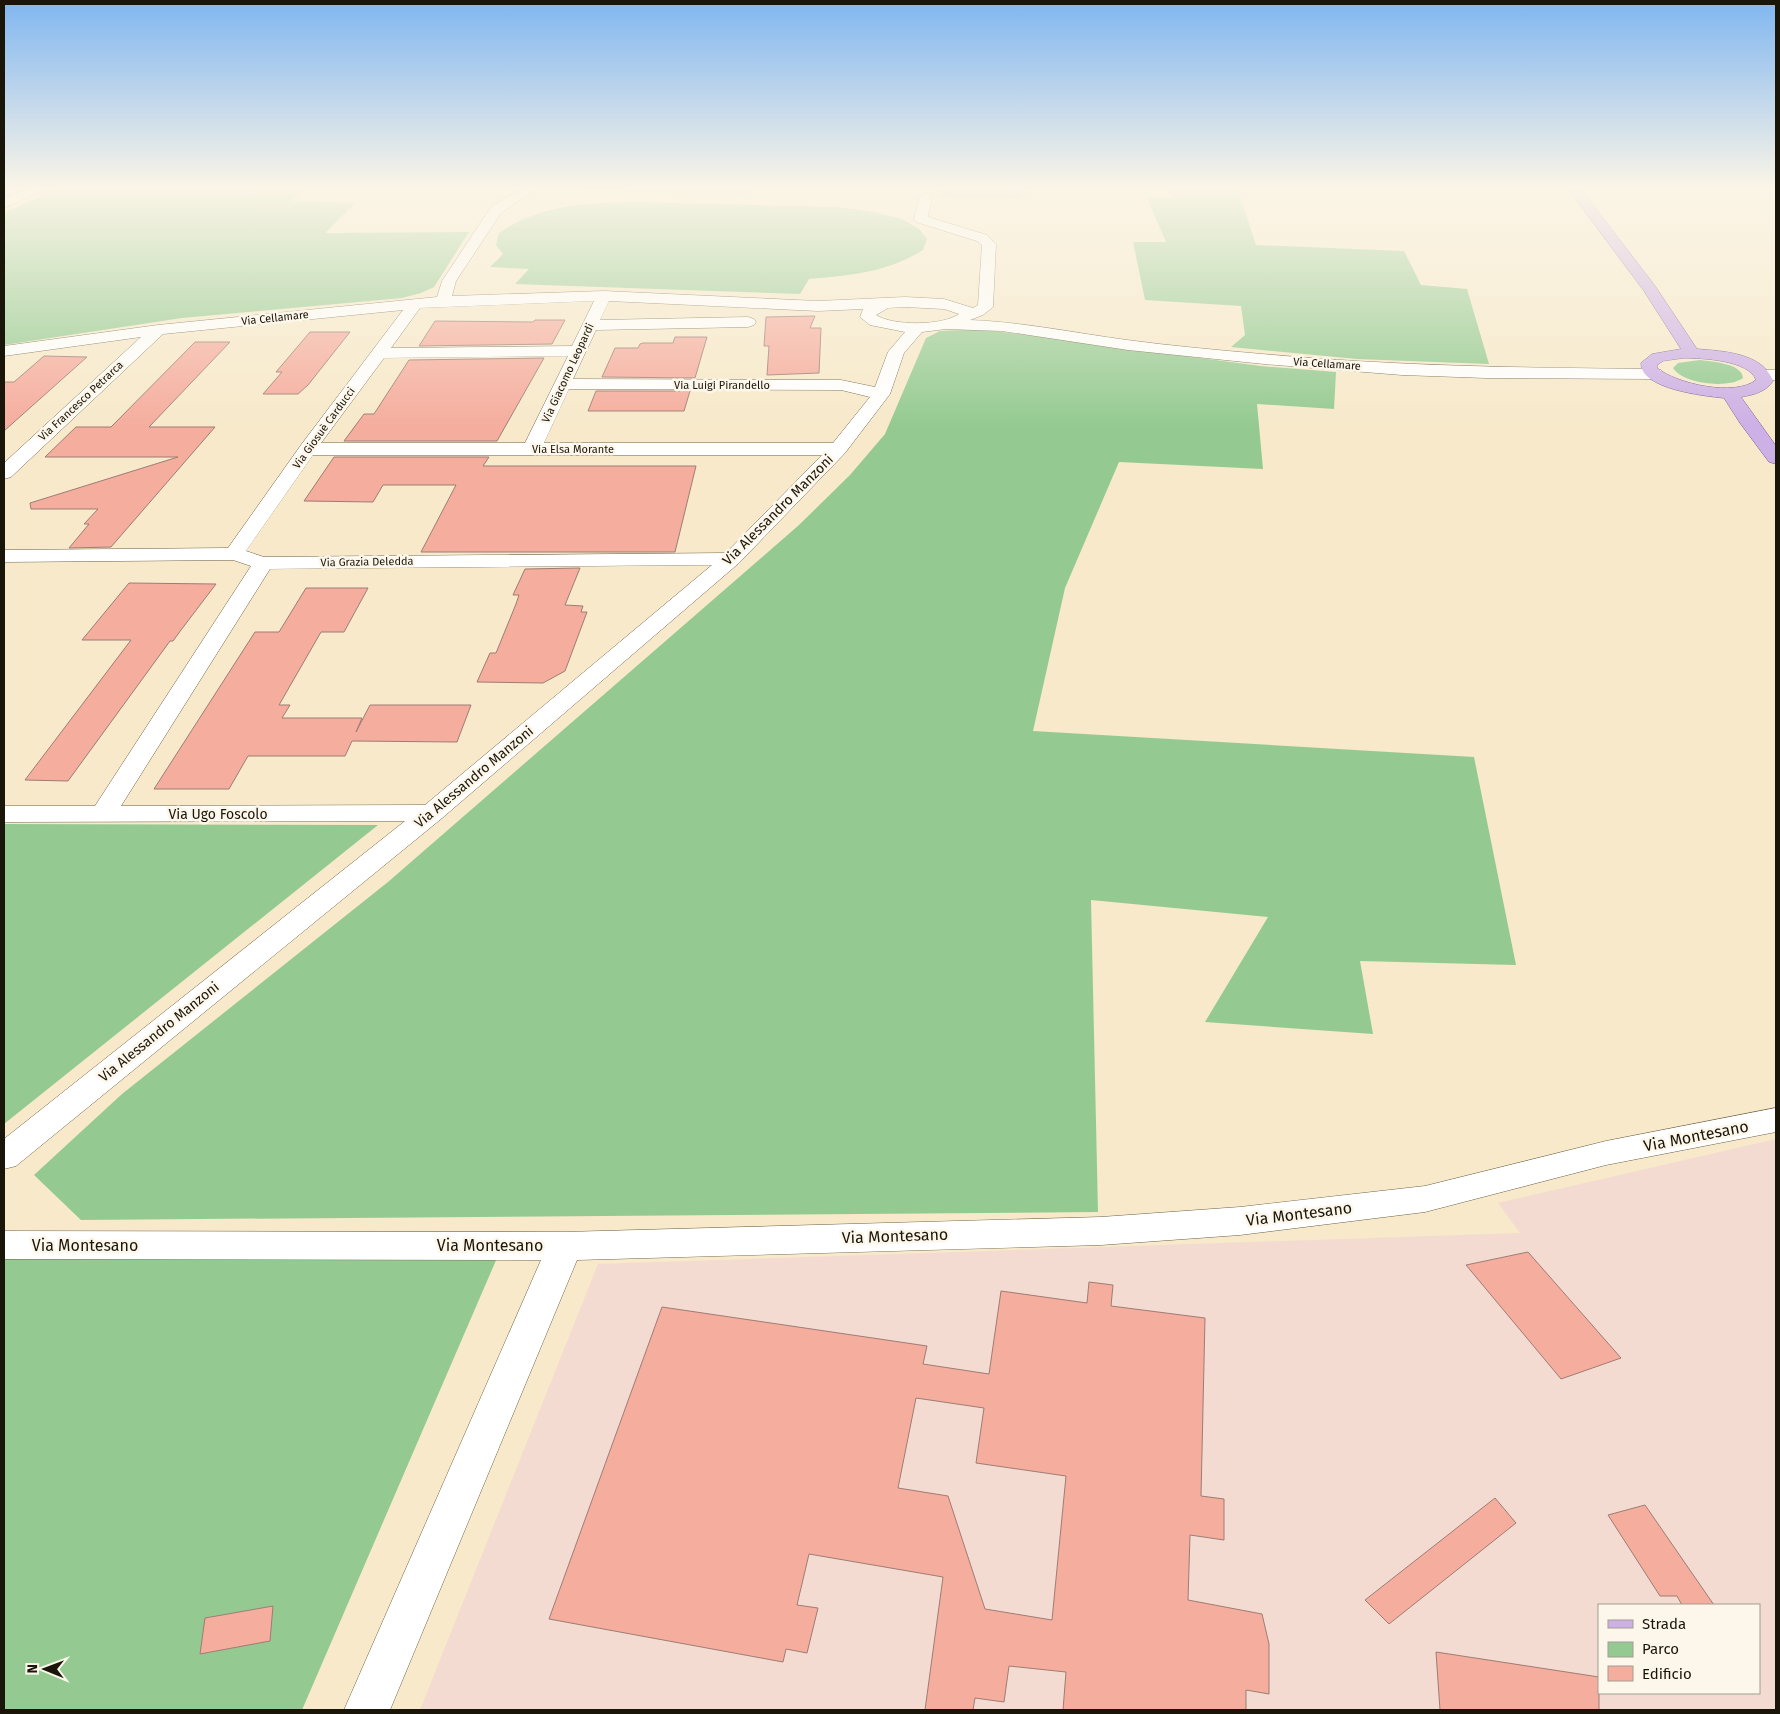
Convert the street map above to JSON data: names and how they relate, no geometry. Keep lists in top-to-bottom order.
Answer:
{
  "streets": {
    "street": [
      "Via Cellamare",
      "Via Giacomo Leopardi",
      "Via Luigi Pirandello",
      "Via Francesco Petrarca",
      "Via Giosuè Carducci",
      "Via Elsa Morante",
      "Via Alessandro Manzoni",
      "Via Grazia Deledda",
      "Via Ugo Foscolo",
      "Via Montesano"
    ]
  },
  "crossings": [
    ["Via Cellamare", "Via Giacomo Leopardi"],
    ["Via Cellamare", "Via Francesco Petrarca"],
    ["Via Cellamare", "Via Giosuè Carducci"],
    ["Via Cellamare", "Via Alessandro Manzoni"],
    ["Via Giacomo Leopardi", "Via Luigi Pirandello"],
    ["Via Giacomo Leopardi", "Via Elsa Morante"],
    ["Via Luigi Pirandello", "Via Alessandro Manzoni"],
    ["Via Giosuè Carducci", "Via Elsa Morante"],
    ["Via Giosuè Carducci", "Via Grazia Deledda"],
    ["Via Elsa Morante", "Via Alessandro Manzoni"],
    ["Via Alessandro Manzoni", "Via Grazia Deledda"],
    ["Via Alessandro Manzoni", "Via Ugo Foscolo"]
  ],
  "legend": ["Strada", "Parco", "Edificio"],
  "north": "left"
}
